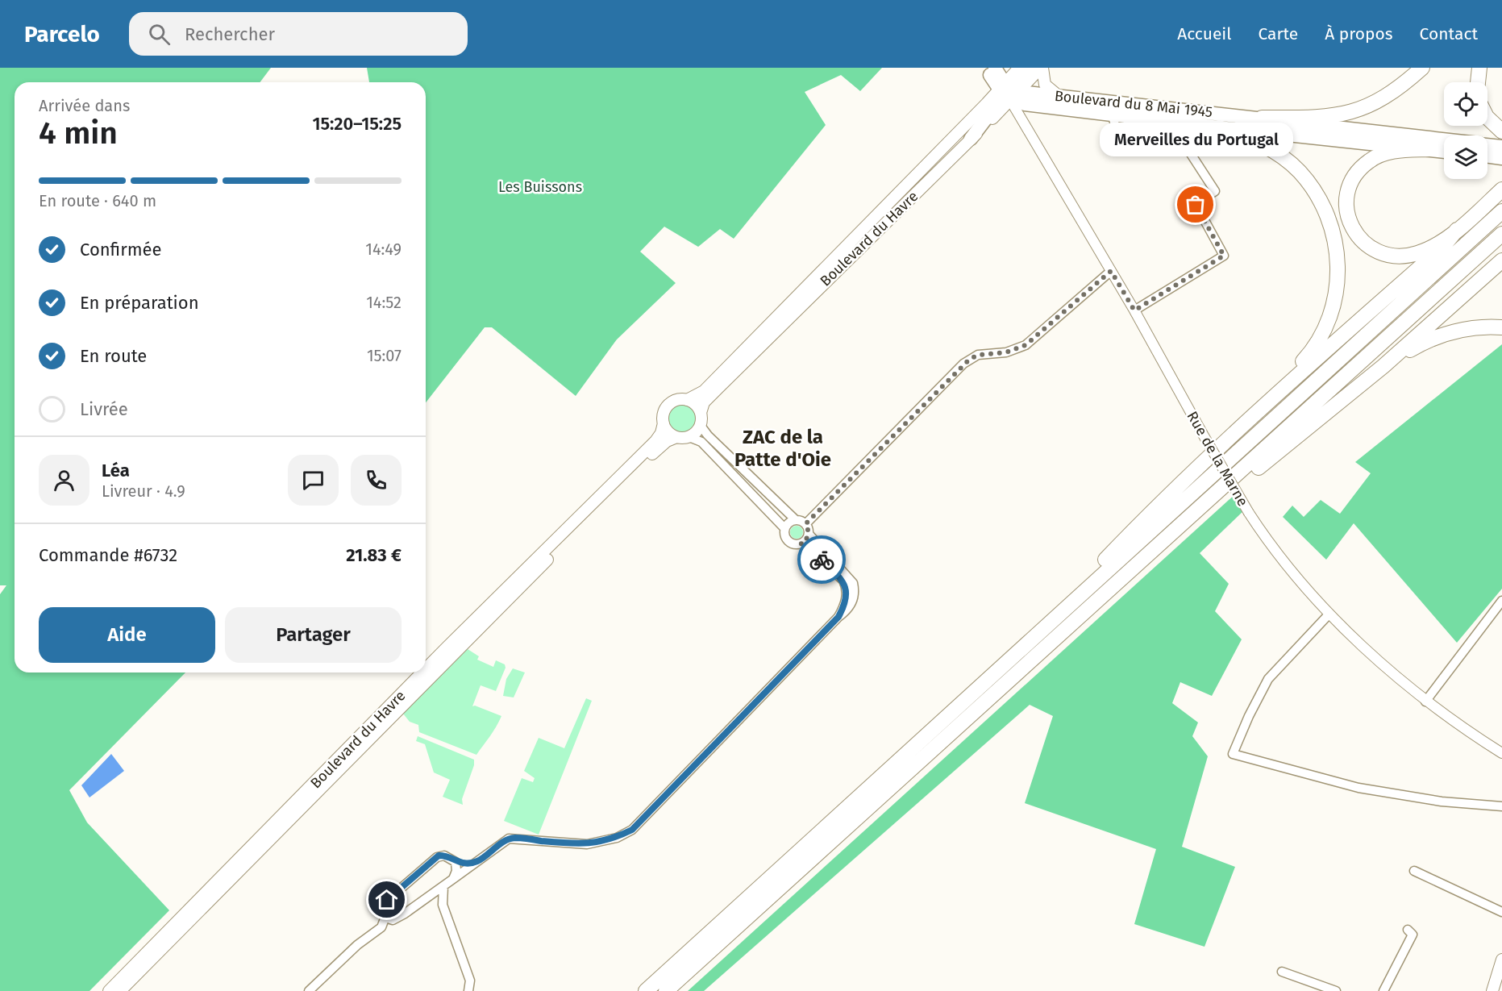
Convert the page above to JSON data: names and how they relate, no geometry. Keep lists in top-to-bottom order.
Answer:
{
  "streets": {
    "main road": ["Boulevard du 8 Mai 1945", "Boulevard du Havre"],
    "street": ["Rue de la Marne"]
  },
  "crossings": [
    ["Boulevard du 8 Mai 1945", "Boulevard du Havre"],
    ["Boulevard du 8 Mai 1945", "Rue de la Marne"],
    ["Boulevard du Havre", "Rue de la Marne"]
  ],
  "districts": ["ZAC de la Patte d'Oie"],
  "parks": ["Les Buissons"],
  "places": ["Merveilles du Portugal"],
  "page": {
    "header": "Parcelo",
    "search": "Rechercher",
    "nav": [
      "Accueil",
      "Carte",
      "À propos",
      "Contact"
    ],
    "heading": ["4 min", "Arrivée dans", "15:20–15:25"],
    "panel": [
      "Léa",
      "Livreur · 4.9",
      "Commande #6732",
      "21.83 €"
    ],
    "bubble": "Merveilles du Portugal",
    "bar": "En route · 640 m",
    "list": [
      ["Confirmée", "14:49"],
      ["En préparation", "14:52"],
      ["En route", "15:07"],
      "Livrée"
    ],
    "buttons": ["Aide", "Partager"]
  }
}
